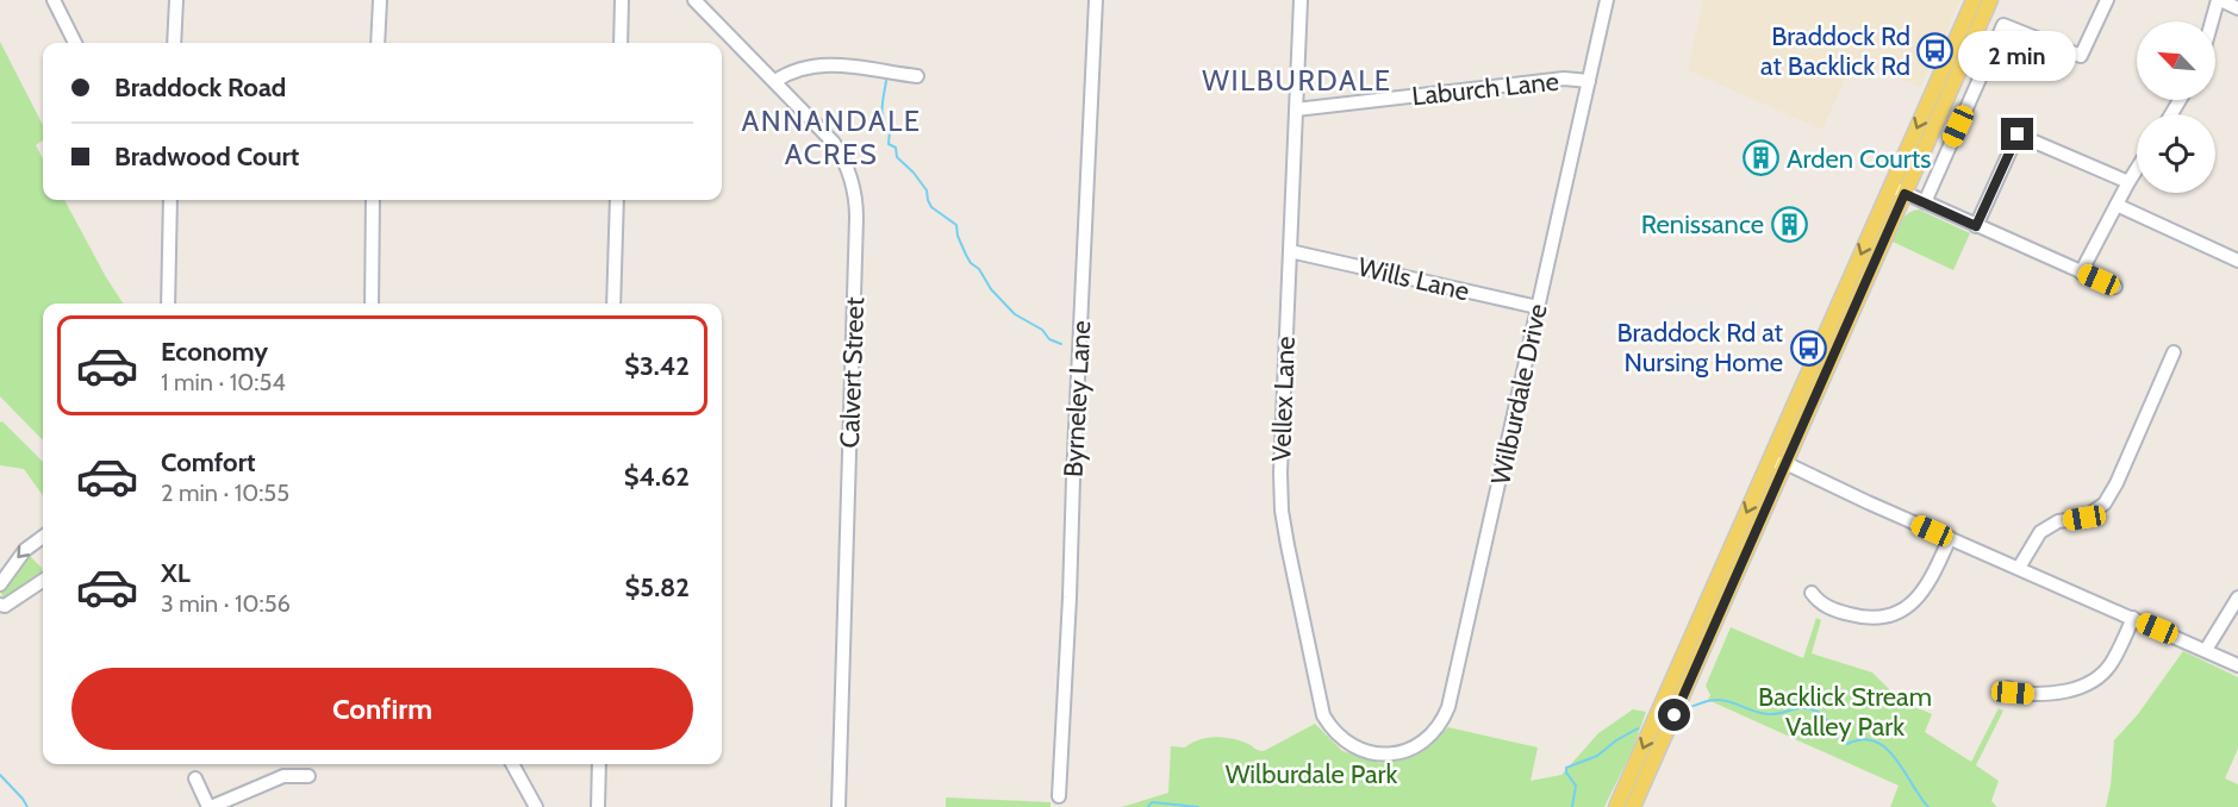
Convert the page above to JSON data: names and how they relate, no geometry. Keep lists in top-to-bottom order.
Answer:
{
  "streets": {
    "street": [
      "Laburch Lane",
      "Wills Lane",
      "Calvert Street",
      "Wilburdale Drive",
      "Byrneley Lane",
      "Vellex Lane"
    ]
  },
  "crossings": [
    ["Laburch Lane", "Wilburdale Drive"],
    ["Laburch Lane", "Vellex Lane"],
    ["Wills Lane", "Wilburdale Drive"],
    ["Wills Lane", "Vellex Lane"],
    ["Wilburdale Drive", "Vellex Lane"]
  ],
  "districts": ["WILBURDALE", "ANNANDALE ACRES"],
  "parks": ["Backlick Stream Valley Park", "Wilburdale Park"],
  "places": {
    "bus stop": ["Braddock Rd at Backlick Rd", "Braddock Rd at Nursing Home"],
    "building": ["Arden Courts", "Renissance"]
  },
  "north": "top left",
  "page": {
    "bubble": "2 min",
    "banner": ["Braddock Road", "Bradwood Court"],
    "list": [
      {
        "name": "Economy",
        "note": "1 min · 10:54",
        "value": "$3.42"
      },
      {
        "name": "Comfort",
        "note": "2 min · 10:55",
        "value": "$4.62"
      },
      {
        "name": "XL",
        "note": "3 min · 10:56",
        "value": "$5.82"
      }
    ],
    "buttons": "Confirm"
  }
}
